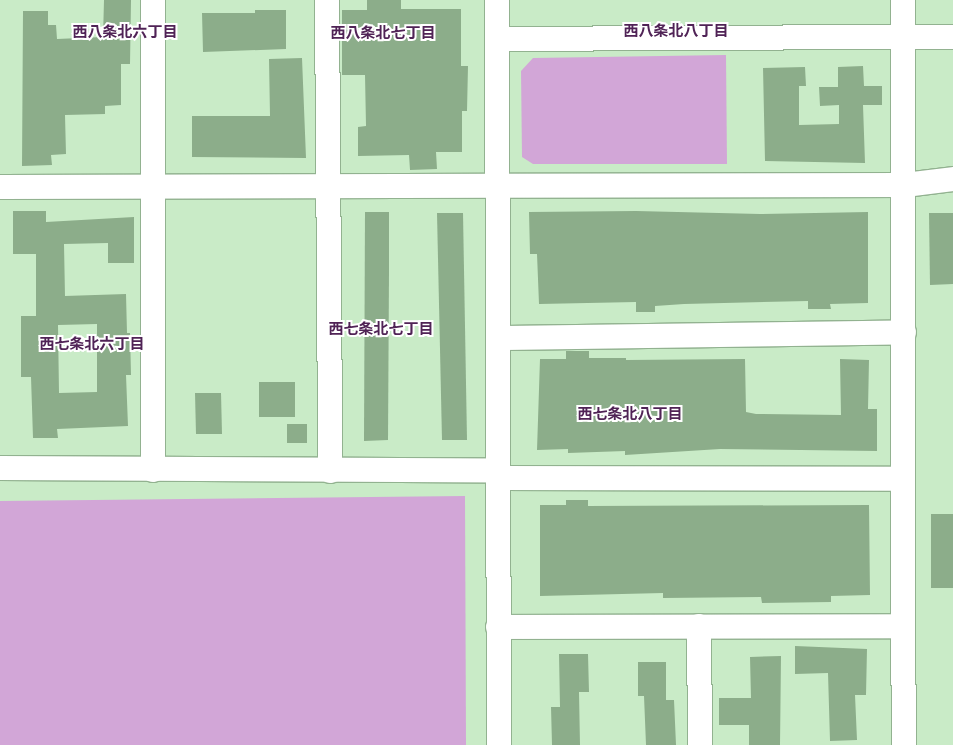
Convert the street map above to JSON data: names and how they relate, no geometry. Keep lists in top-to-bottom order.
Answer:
{
  "districts": [
    "西八条北八丁目",
    "西八条北六丁目",
    "西八条北七丁目",
    "西七条北七丁目",
    "西七条北六丁目",
    "西七条北八丁目"
  ]
}
